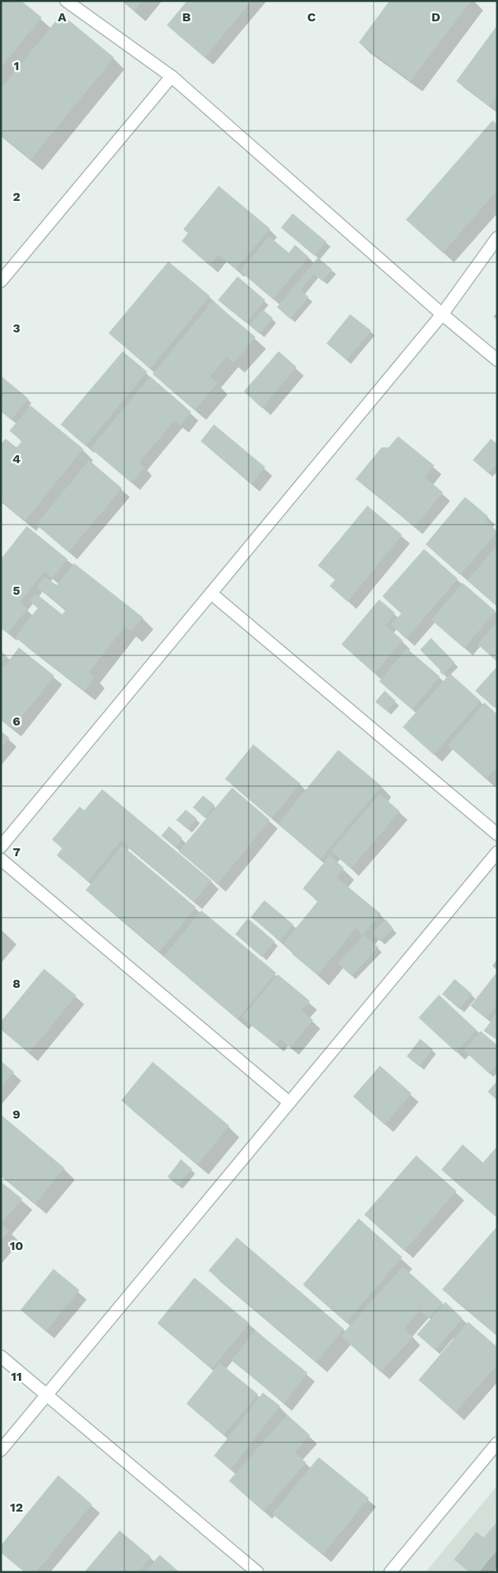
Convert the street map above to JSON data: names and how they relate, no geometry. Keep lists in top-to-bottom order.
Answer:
{
  "grid": {
    "columns": [
      "A",
      "B",
      "C",
      "D"
    ],
    "rows": [
      "1",
      "2",
      "3",
      "4",
      "5",
      "6",
      "7",
      "8",
      "9",
      "10",
      "11",
      "12"
    ]
  }
}
